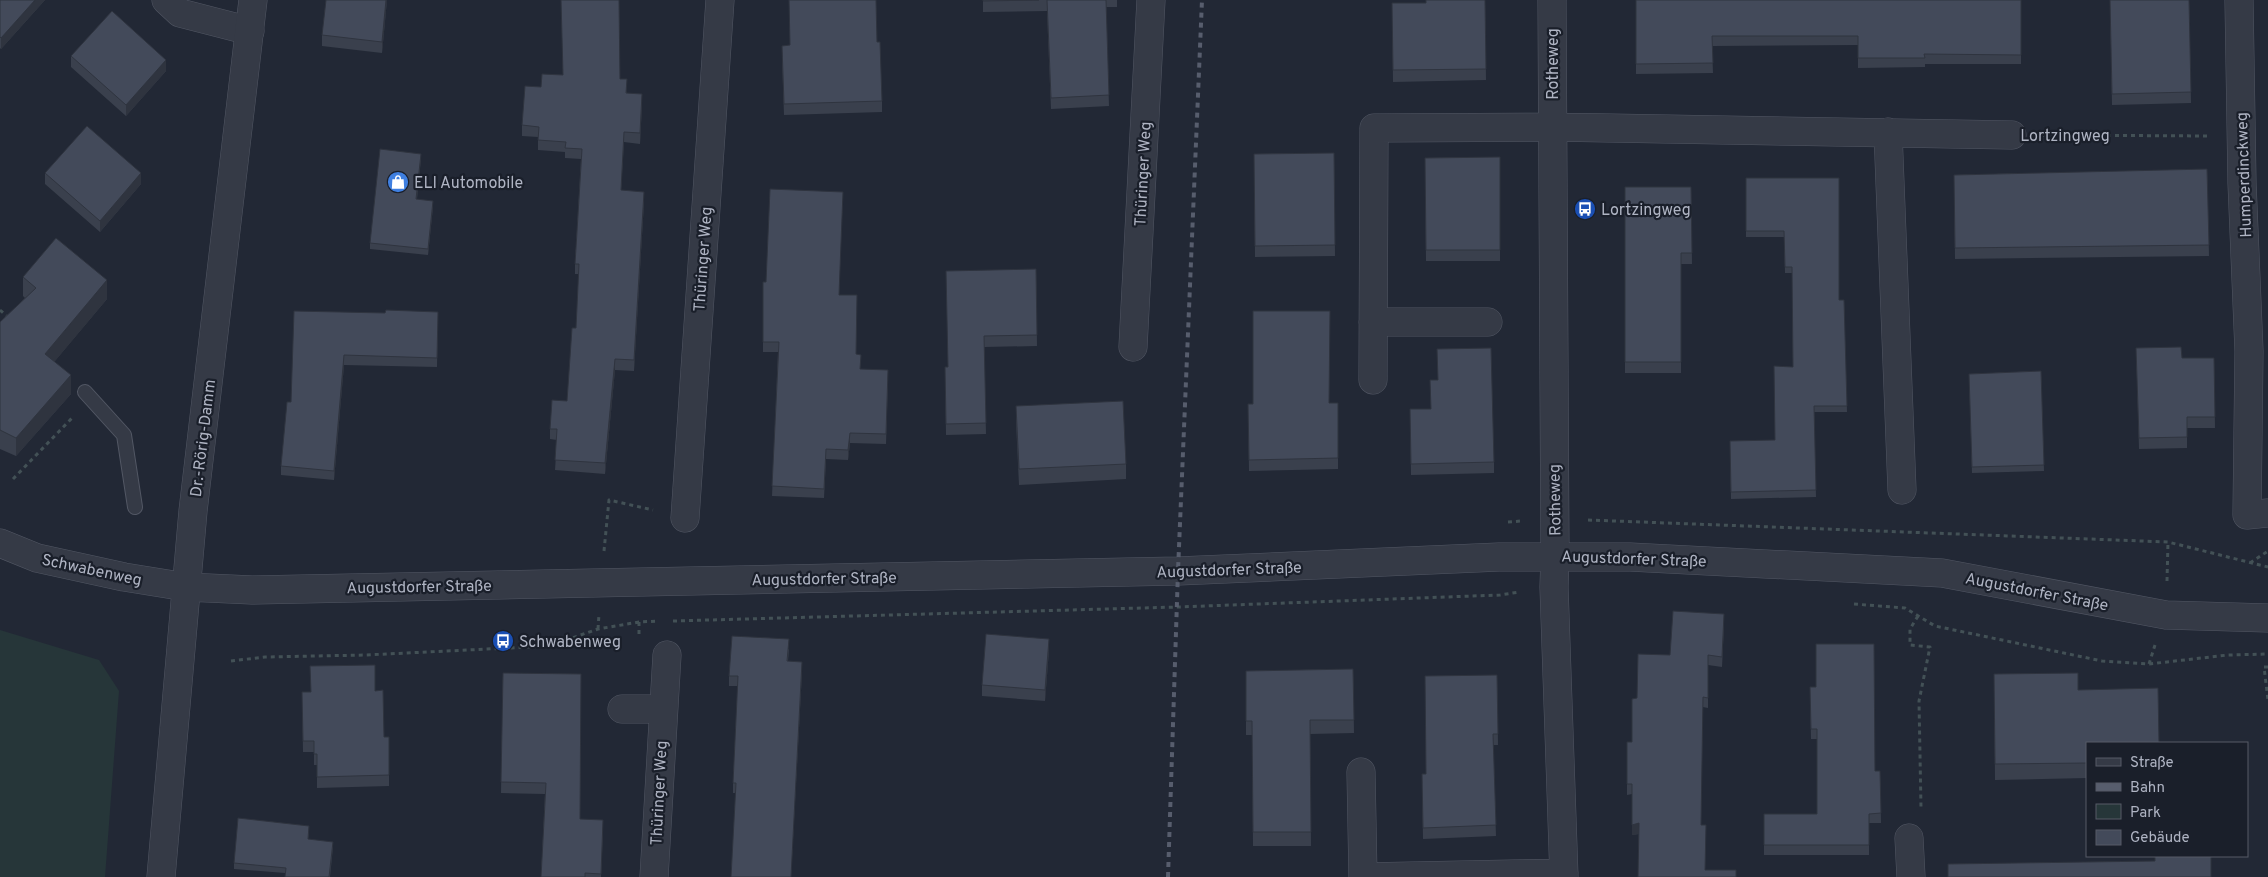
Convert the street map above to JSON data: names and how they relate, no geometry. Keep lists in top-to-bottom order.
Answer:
{
  "streets": {
    "street": [
      "Rotheweg",
      "Lortzingweg",
      "Thüringer Weg",
      "Humperdinckweg",
      "Dr.-Rörig-Damm",
      "Augustdorfer Straße",
      "Schwabenweg"
    ]
  },
  "crossings": [
    ["Rotheweg", "Lortzingweg"],
    ["Rotheweg", "Augustdorfer Straße"],
    ["Lortzingweg", "Humperdinckweg"],
    ["Dr.-Rörig-Damm", "Augustdorfer Straße"],
    ["Dr.-Rörig-Damm", "Schwabenweg"],
    ["Augustdorfer Straße", "Schwabenweg"]
  ],
  "places": {
    "shop": ["ELI Automobile"],
    "bus stop": ["Lortzingweg", "Schwabenweg"]
  },
  "legend": [
    "Straße",
    "Bahn",
    "Park",
    "Gebäude"
  ]
}
